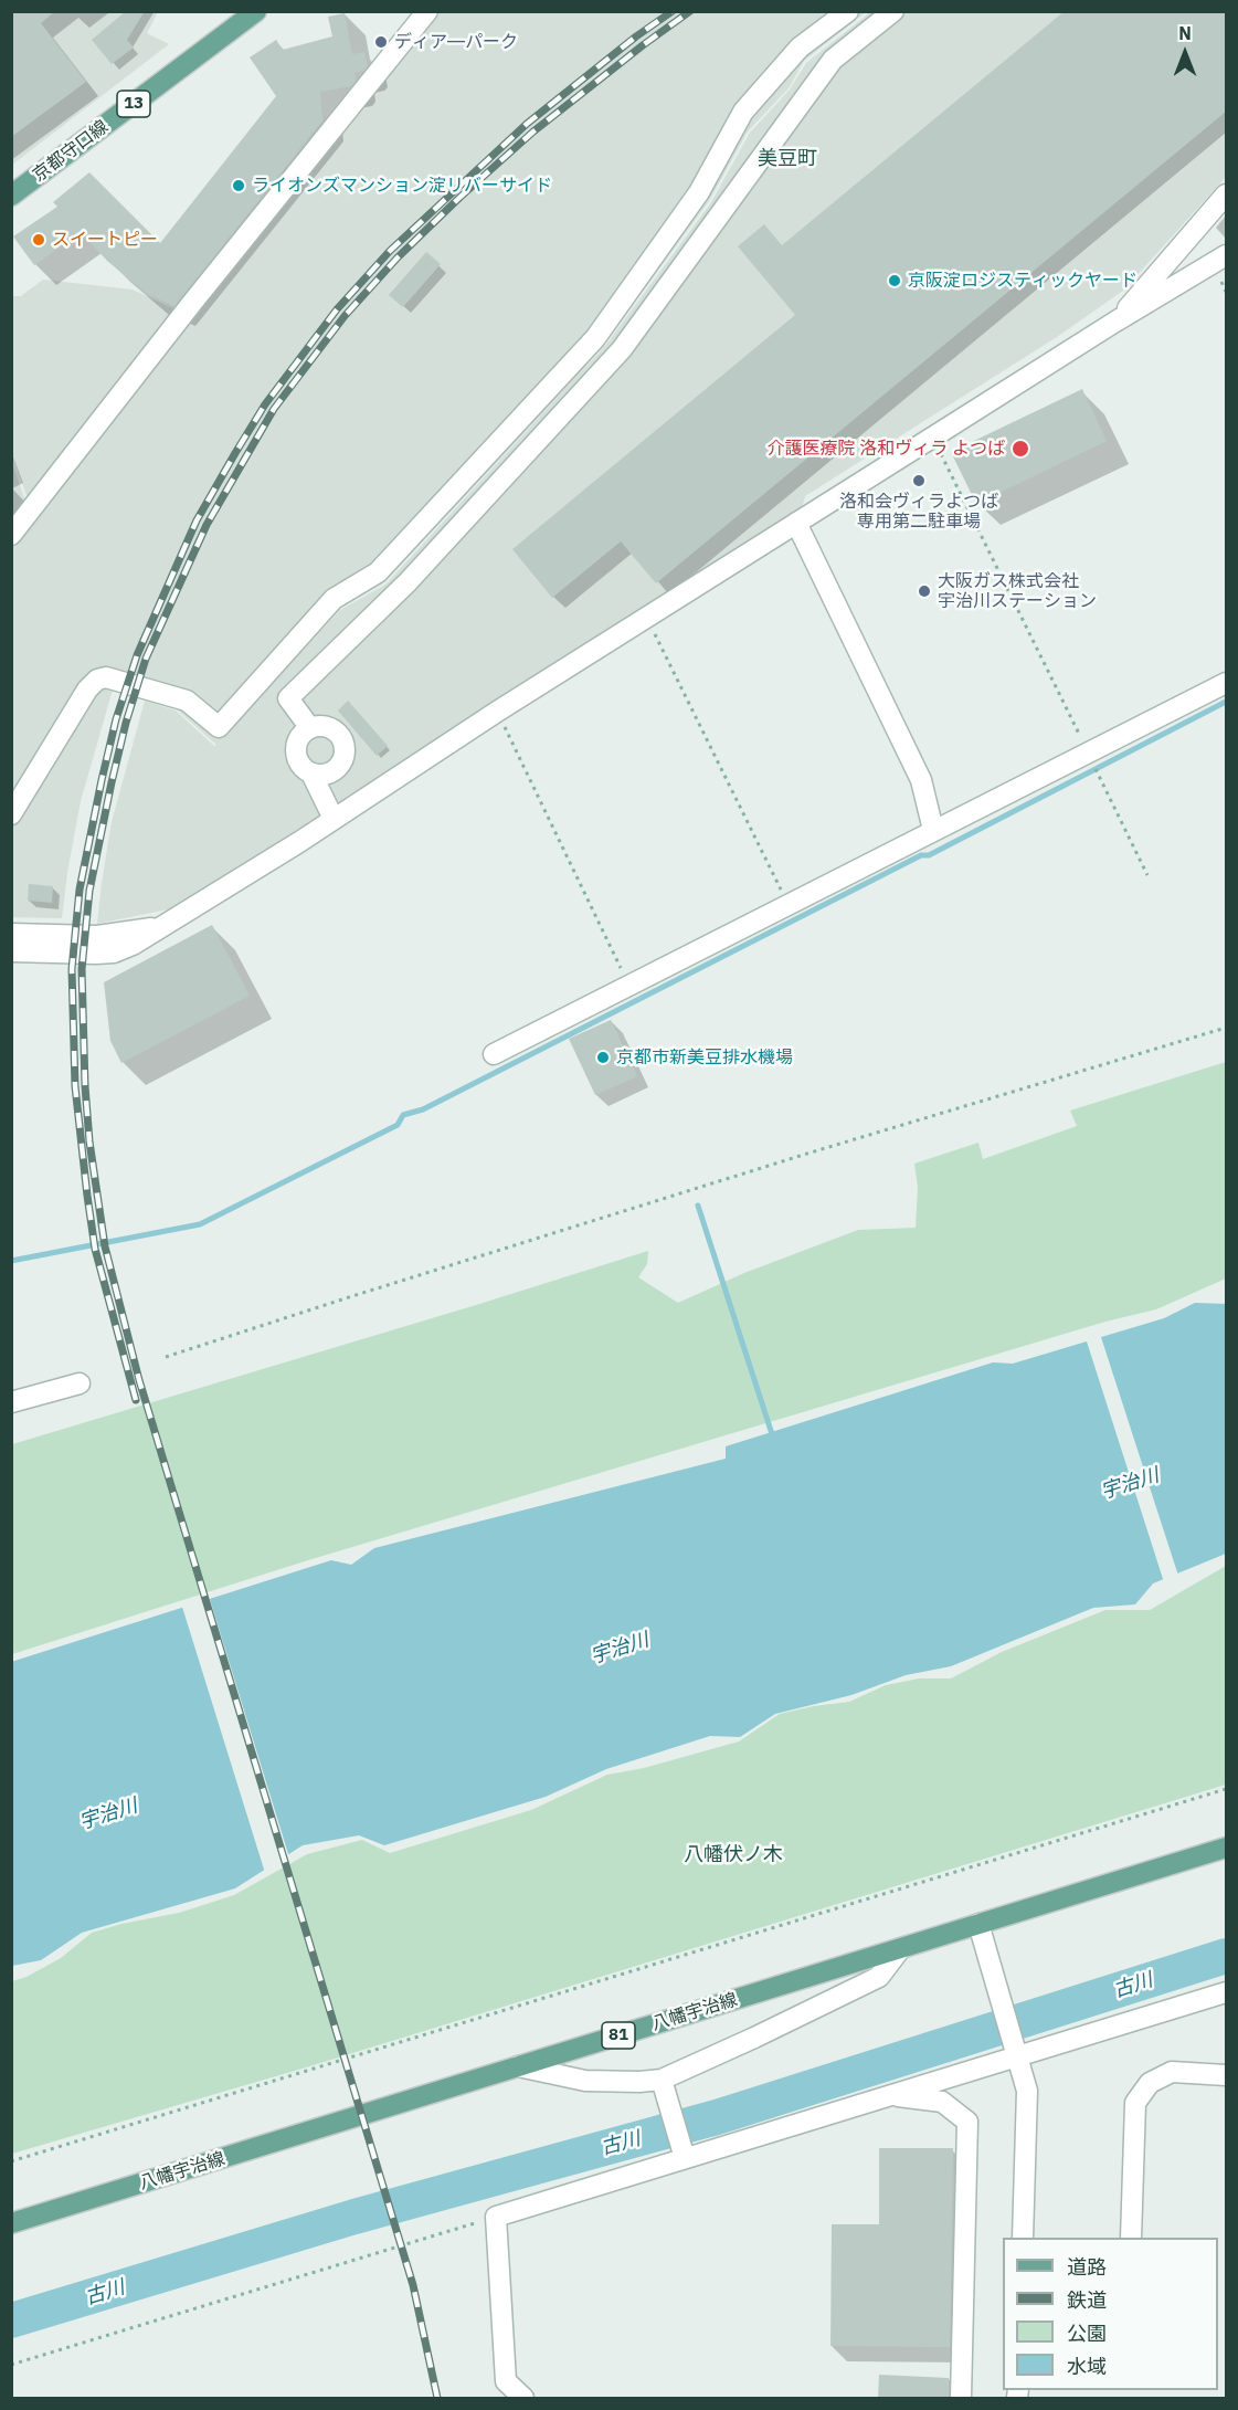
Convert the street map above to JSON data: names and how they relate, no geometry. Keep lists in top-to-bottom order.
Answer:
{
  "streets": {
    "main road": [
      "13",
      "京都守口線",
      "八幡宇治線",
      "81"
    ]
  },
  "districts": ["美豆町", "八幡伏ノ木"],
  "water": ["宇治川", "古川"],
  "places": [
    "ディア―パーク",
    "ライオンズマンション淀リバーサイド",
    "スイートピー",
    "京阪淀ロジスティックヤード",
    "介護医療院 洛和ヴィラ よつば",
    "洛和会ヴィラよつば 専用第二駐車場",
    "大阪ガス株式会社 宇治川ステーション",
    "京都市新美豆排水機場"
  ],
  "legend": [
    "道路",
    "鉄道",
    "公園",
    "水域"
  ],
  "north": "top"
}
